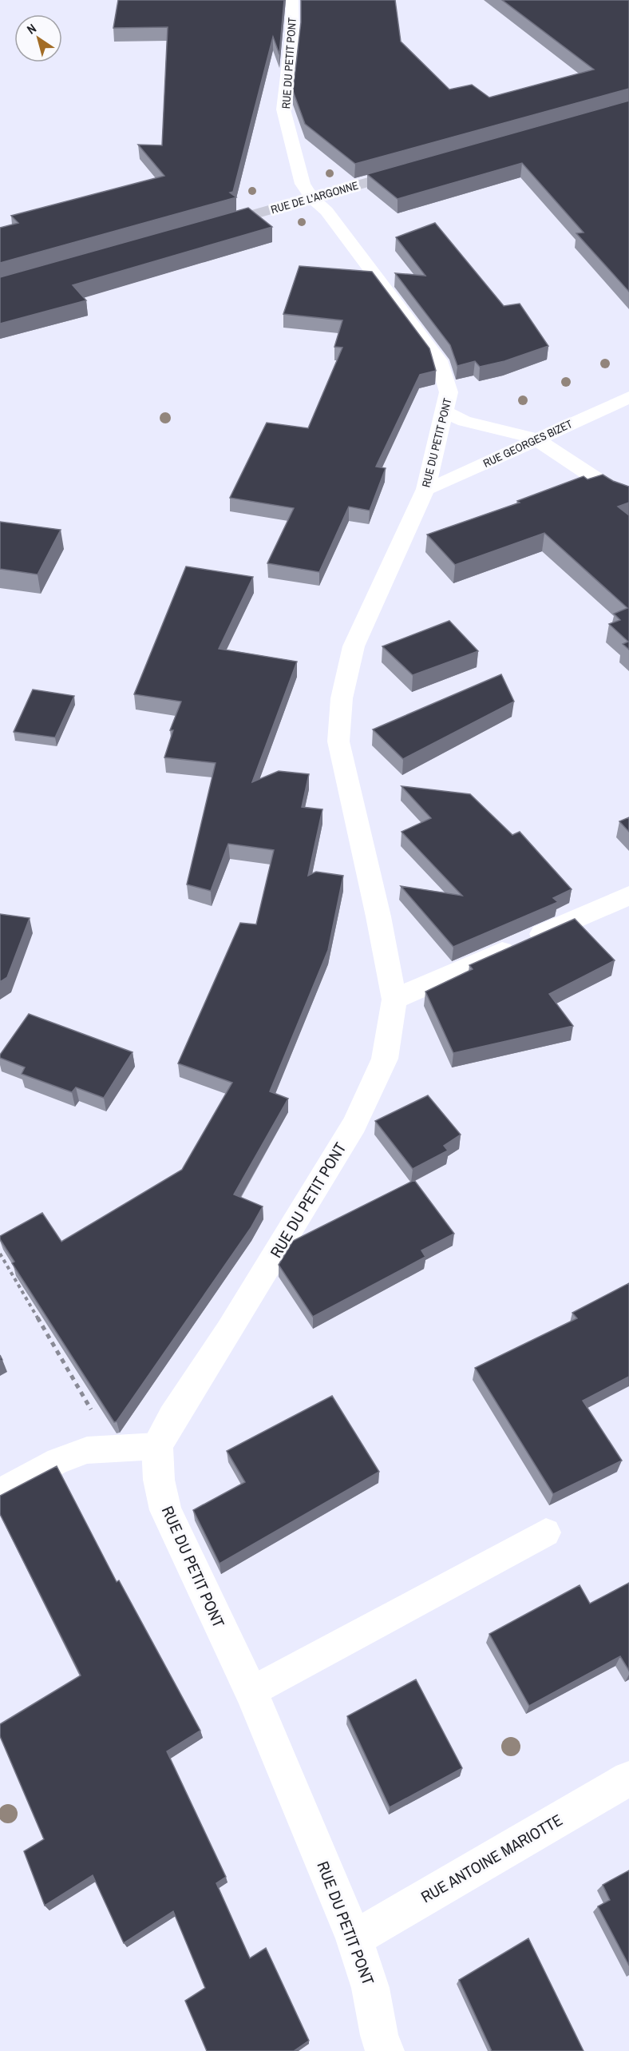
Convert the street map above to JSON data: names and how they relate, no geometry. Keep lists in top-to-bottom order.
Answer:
{
  "streets": {
    "street": [
      "RUE DU PETIT PONT",
      "RUE DE L'ARGONNE",
      "RUE GEORGES BIZET",
      "RUE ANTOINE MARIOTTE"
    ]
  },
  "crossings": [
    ["RUE DU PETIT PONT", "RUE DE L'ARGONNE"],
    ["RUE DU PETIT PONT", "RUE GEORGES BIZET"],
    ["RUE DU PETIT PONT", "RUE ANTOINE MARIOTTE"]
  ],
  "north": "top left"
}
